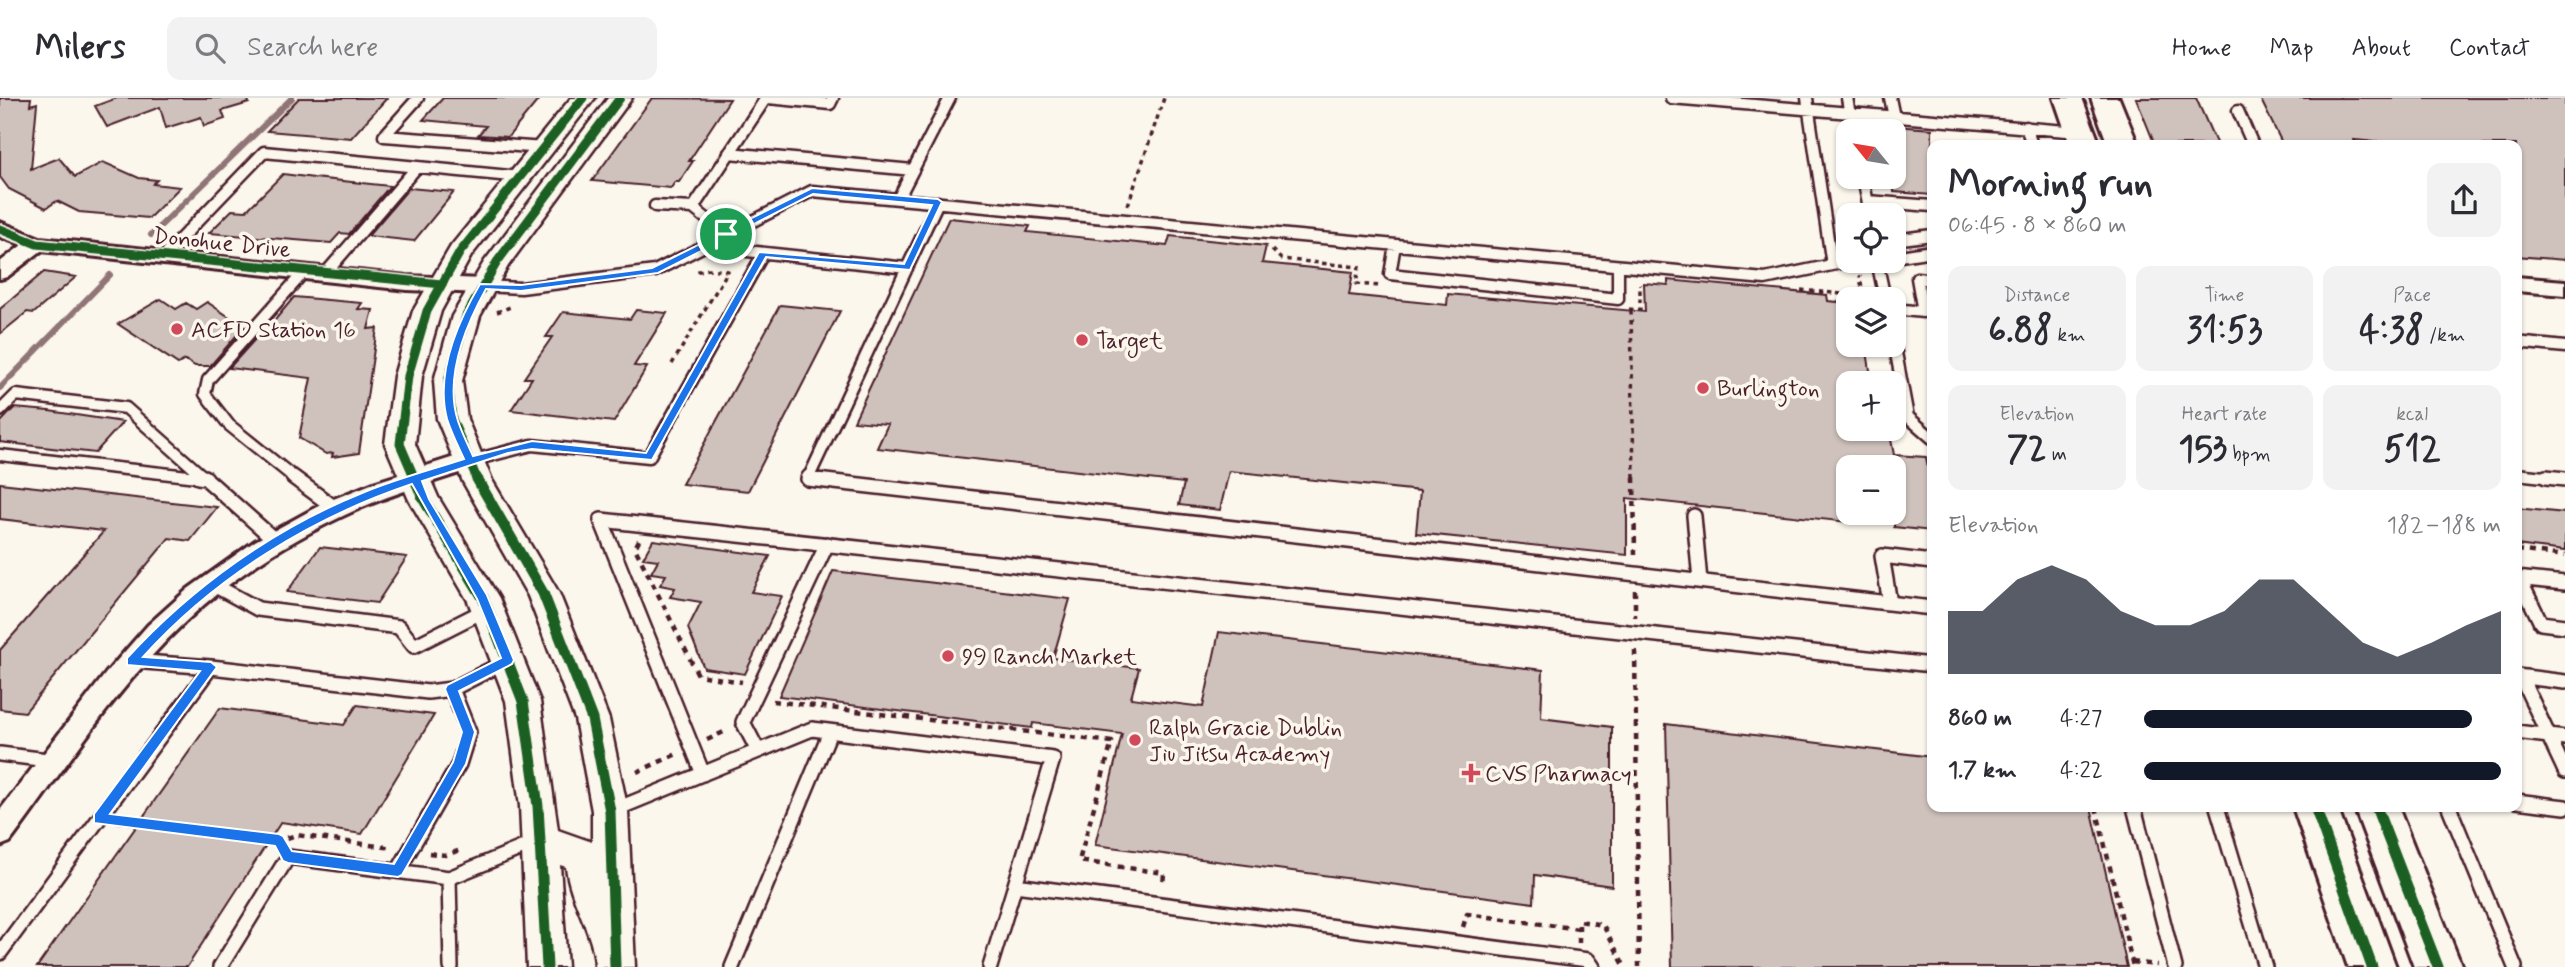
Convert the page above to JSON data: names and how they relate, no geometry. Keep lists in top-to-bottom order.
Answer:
{
  "streets": {
    "street": ["Donohue Drive"]
  },
  "places": {
    "other": [
      "ACFD Station 16",
      "Target",
      "Burlington",
      "99 Ranch Market",
      "Ralph Gracie Dublin Jiu Jitsu Academy"
    ],
    "health": ["CVS Pharmacy"]
  },
  "north": "top left",
  "page": {
    "header": "Milers",
    "search": "Search here",
    "nav": [
      "Home",
      "Map",
      "About",
      "Contact"
    ],
    "map_buttons": ["+", "−"],
    "heading": ["Morning run", "06:45 · 8 × 860 m"],
    "stats": [
      ["Distance", "6.88 km"],
      ["Time", "31:53"],
      ["Pace", "4:38 /km"],
      ["Elevation", "72 m"],
      ["Heart rate", "153 bpm"],
      ["kcal", "512"]
    ],
    "chart": ["Elevation", "182–188 m"],
    "list": [
      {
        "name": "860 m",
        "note": "4:27"
      },
      {
        "name": "1.7 km",
        "note": "4:22"
      }
    ]
  }
}
